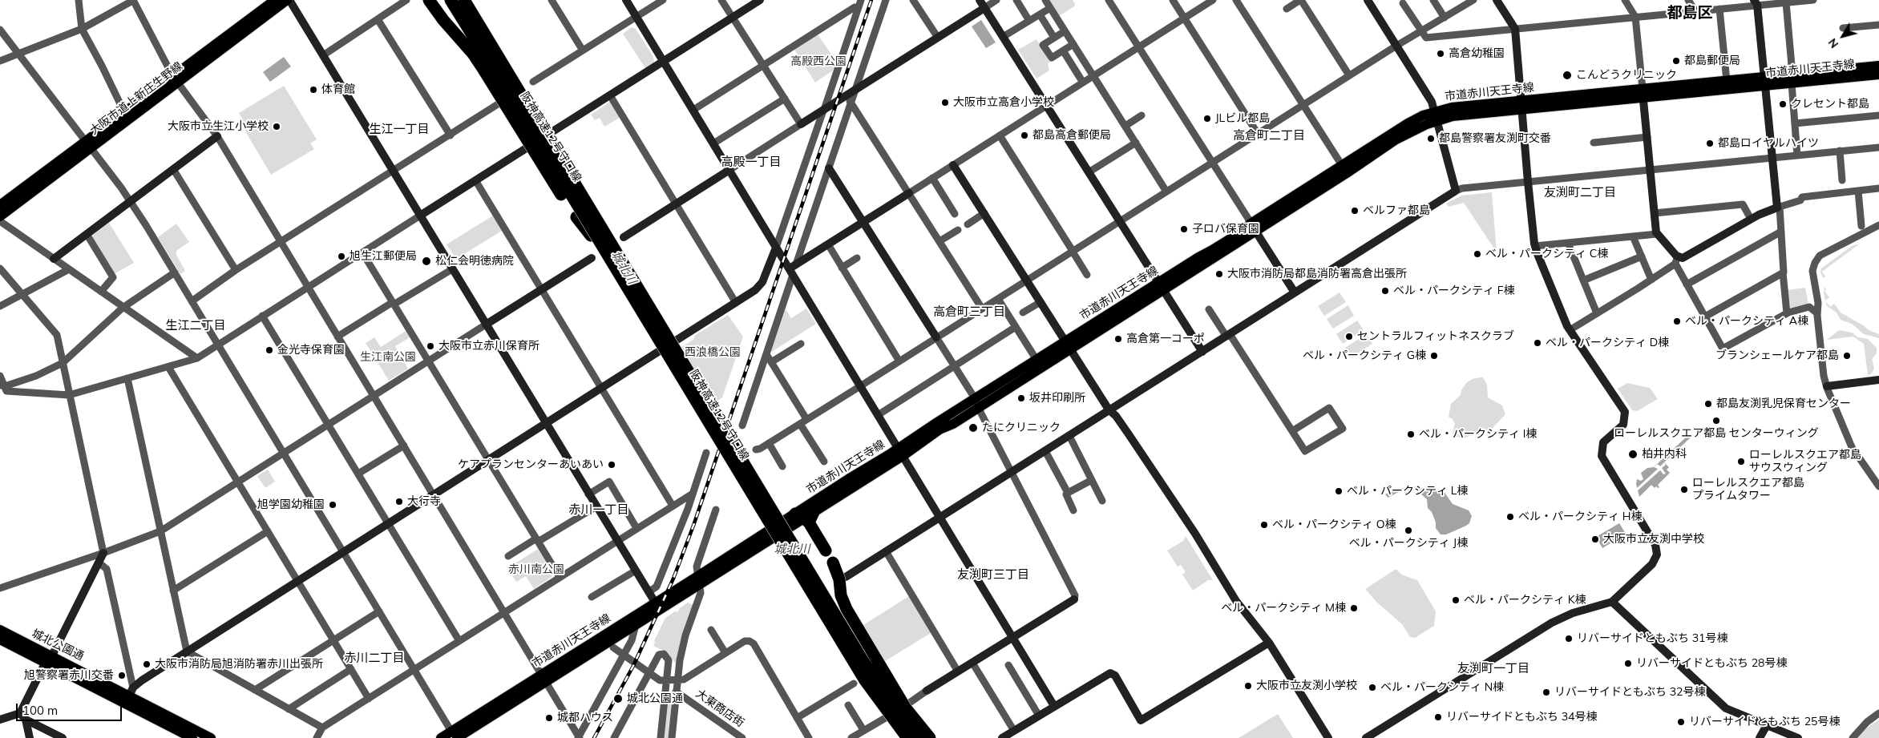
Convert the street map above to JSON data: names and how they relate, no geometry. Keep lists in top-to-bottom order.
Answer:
{
  "streets": {
    "highway": ["阪神高速12号守口線"],
    "main road": ["市道赤川天王寺線", "大阪市道上新庄生野線", "城北公園通"],
    "street": ["大東商店街"]
  },
  "districts": [
    "都島区",
    "生江一丁目",
    "高倉町二丁目",
    "高殿一丁目",
    "友渕町二丁目",
    "高倉町三丁目",
    "生江二丁目",
    "赤川一丁目",
    "友渕町三丁目",
    "赤川二丁目",
    "友渕町一丁目"
  ],
  "water": ["城北川"],
  "parks": [
    "高殿西公園",
    "西浪橋公園",
    "生江南公園",
    "赤川南公園"
  ],
  "places": [
    "高倉幼稚園",
    "都島郵便局",
    "こんどうクリニック",
    "体育館",
    "大阪市立高倉小学校",
    "クレセント都島",
    "JLビル都島",
    "大阪市立生江小学校",
    "都島高倉郵便局",
    "都島警察署友渕町交番",
    "都島ロイヤルハイツ",
    "ベルファ都島",
    "子ロバ保育園",
    "ベル・パークシティ C棟",
    "旭生江郵便局",
    "松仁会明徳病院",
    "大阪市消防局都島消防署高倉出張所",
    "ベル・パークシティ F棟",
    "ベル・パークシティ A棟",
    "セントラルフィットネスクラブ",
    "高倉第一コーポ",
    "ベル・パークシティ D棟",
    "大阪市立赤川保育所",
    "金光寺保育園",
    "ベル・パークシティ G棟",
    "ブランシェールケア都島",
    "坂井印刷所",
    "都島友渕乳児保育センター",
    "ローレルスクエア都島 センターウィング",
    "たにクリニック",
    "ベル・パークシティ I棟",
    "柏井内科",
    "ローレルスクエア都島 サウスウィング",
    "ケアプランセンターあいあい",
    "ローレルスクエア都島 プライムタワー",
    "ベル・パークシティ L棟",
    "大行寺",
    "旭学園幼稚園",
    "ベル・パークシティ H棟",
    "ベル・パークシティ O棟",
    "ベル・パークシティ J棟",
    "大阪市立友渕中学校",
    "ベル・パークシティ K棟",
    "ベル・パークシティ M棟",
    "リバーサイドともぶち 31号棟",
    "リバーサイドともぶち 28号棟",
    "大阪市消防局旭消防署赤川出張所",
    "旭警察署赤川交番",
    "大阪市立友渕小学校",
    "ベル・パークシティ N棟",
    "リバーサイドともぶち 32号棟",
    "城北公園通",
    "リバーサイドともぶち 34号棟",
    "城都ハウス",
    "リバーサイドともぶち 25号棟"
  ],
  "scale_bar": "100 m",
  "north": "bottom left"
}
